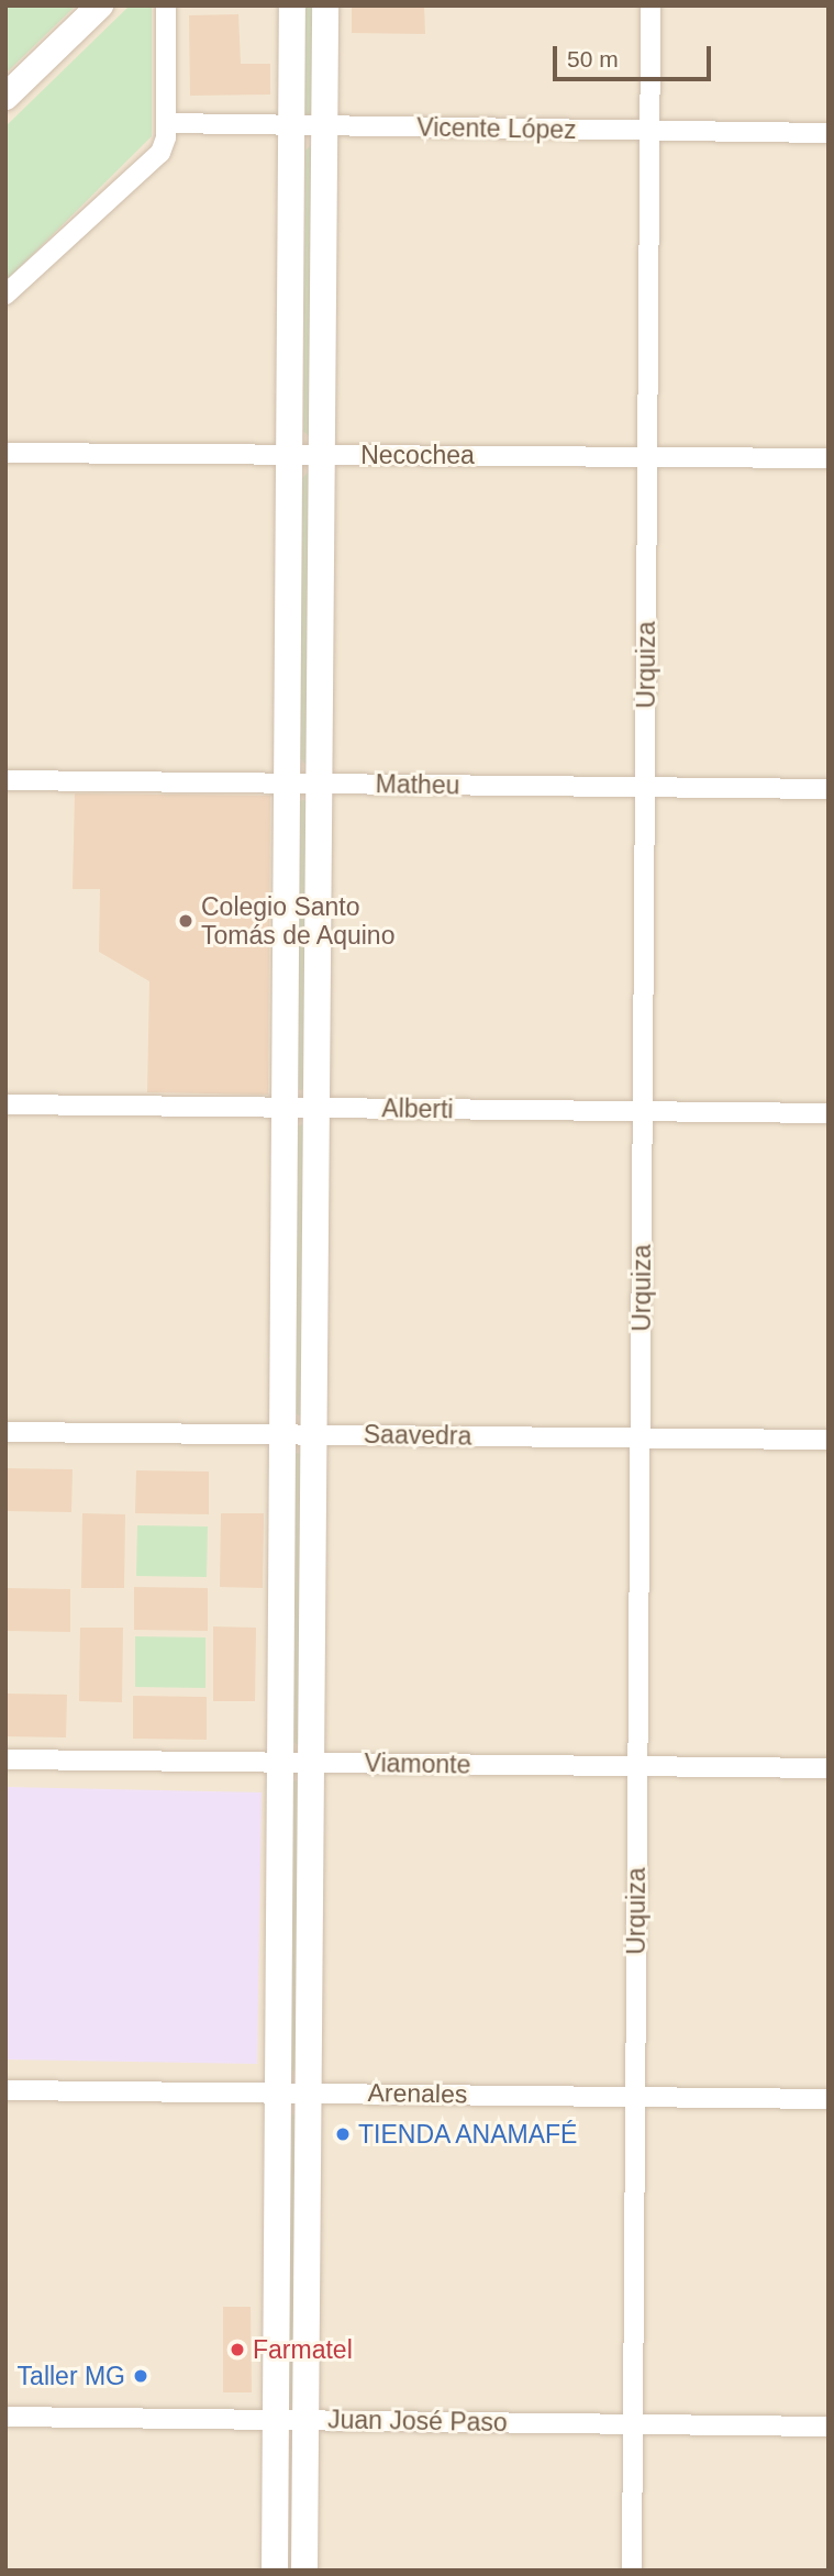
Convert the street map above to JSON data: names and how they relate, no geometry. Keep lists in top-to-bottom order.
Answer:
{
  "streets": {
    "street": [
      "Vicente López",
      "Necochea",
      "Urquiza",
      "Matheu",
      "Alberti",
      "Saavedra",
      "Viamonte",
      "Arenales",
      "Juan José Paso"
    ]
  },
  "crossings": [
    ["Vicente López", "Urquiza"],
    ["Necochea", "Urquiza"],
    ["Urquiza", "Matheu"],
    ["Urquiza", "Alberti"],
    ["Urquiza", "Saavedra"],
    ["Urquiza", "Viamonte"],
    ["Urquiza", "Arenales"],
    ["Urquiza", "Juan José Paso"]
  ],
  "places": [
    "Colegio Santo Tomás de Aquino",
    "TIENDA ANAMAFÉ",
    "Farmatel",
    "Taller MG"
  ],
  "scale_bar": "50 m"
}
